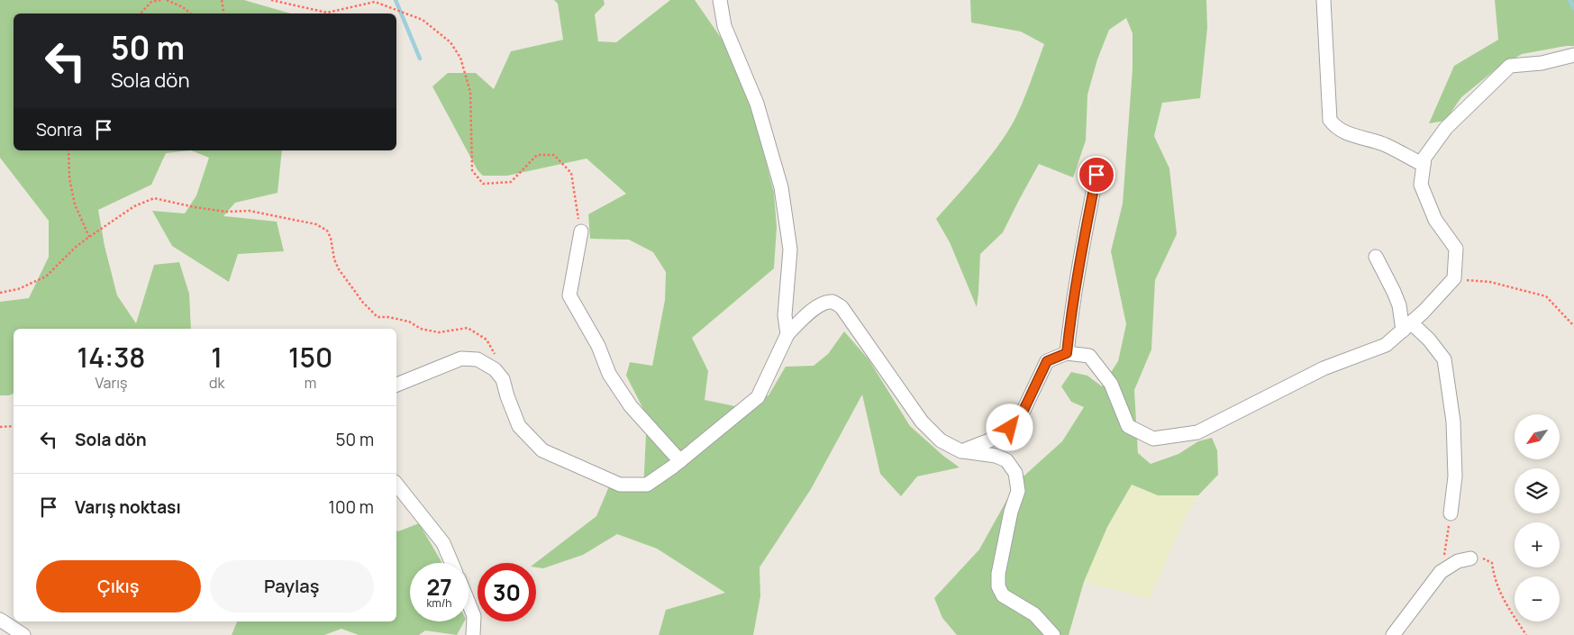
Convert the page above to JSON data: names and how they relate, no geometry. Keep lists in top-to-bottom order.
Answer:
{
  "north": "bottom left",
  "page": {
    "turn": ["50 m", "Sola dön"],
    "then": "Sonra",
    "eta": [
      "14:38",
      "Varış",
      "1",
      "dk",
      "150",
      "m"
    ],
    "list": [
      {
        "name": "Sola dön",
        "value": "50 m"
      },
      {
        "name": "Varış noktası",
        "value": "100 m"
      }
    ],
    "map_buttons": ["+", "−"],
    "buttons": ["Çıkış", "Paylaş"],
    "speed": "27 km/h",
    "limit": "30"
  }
}
